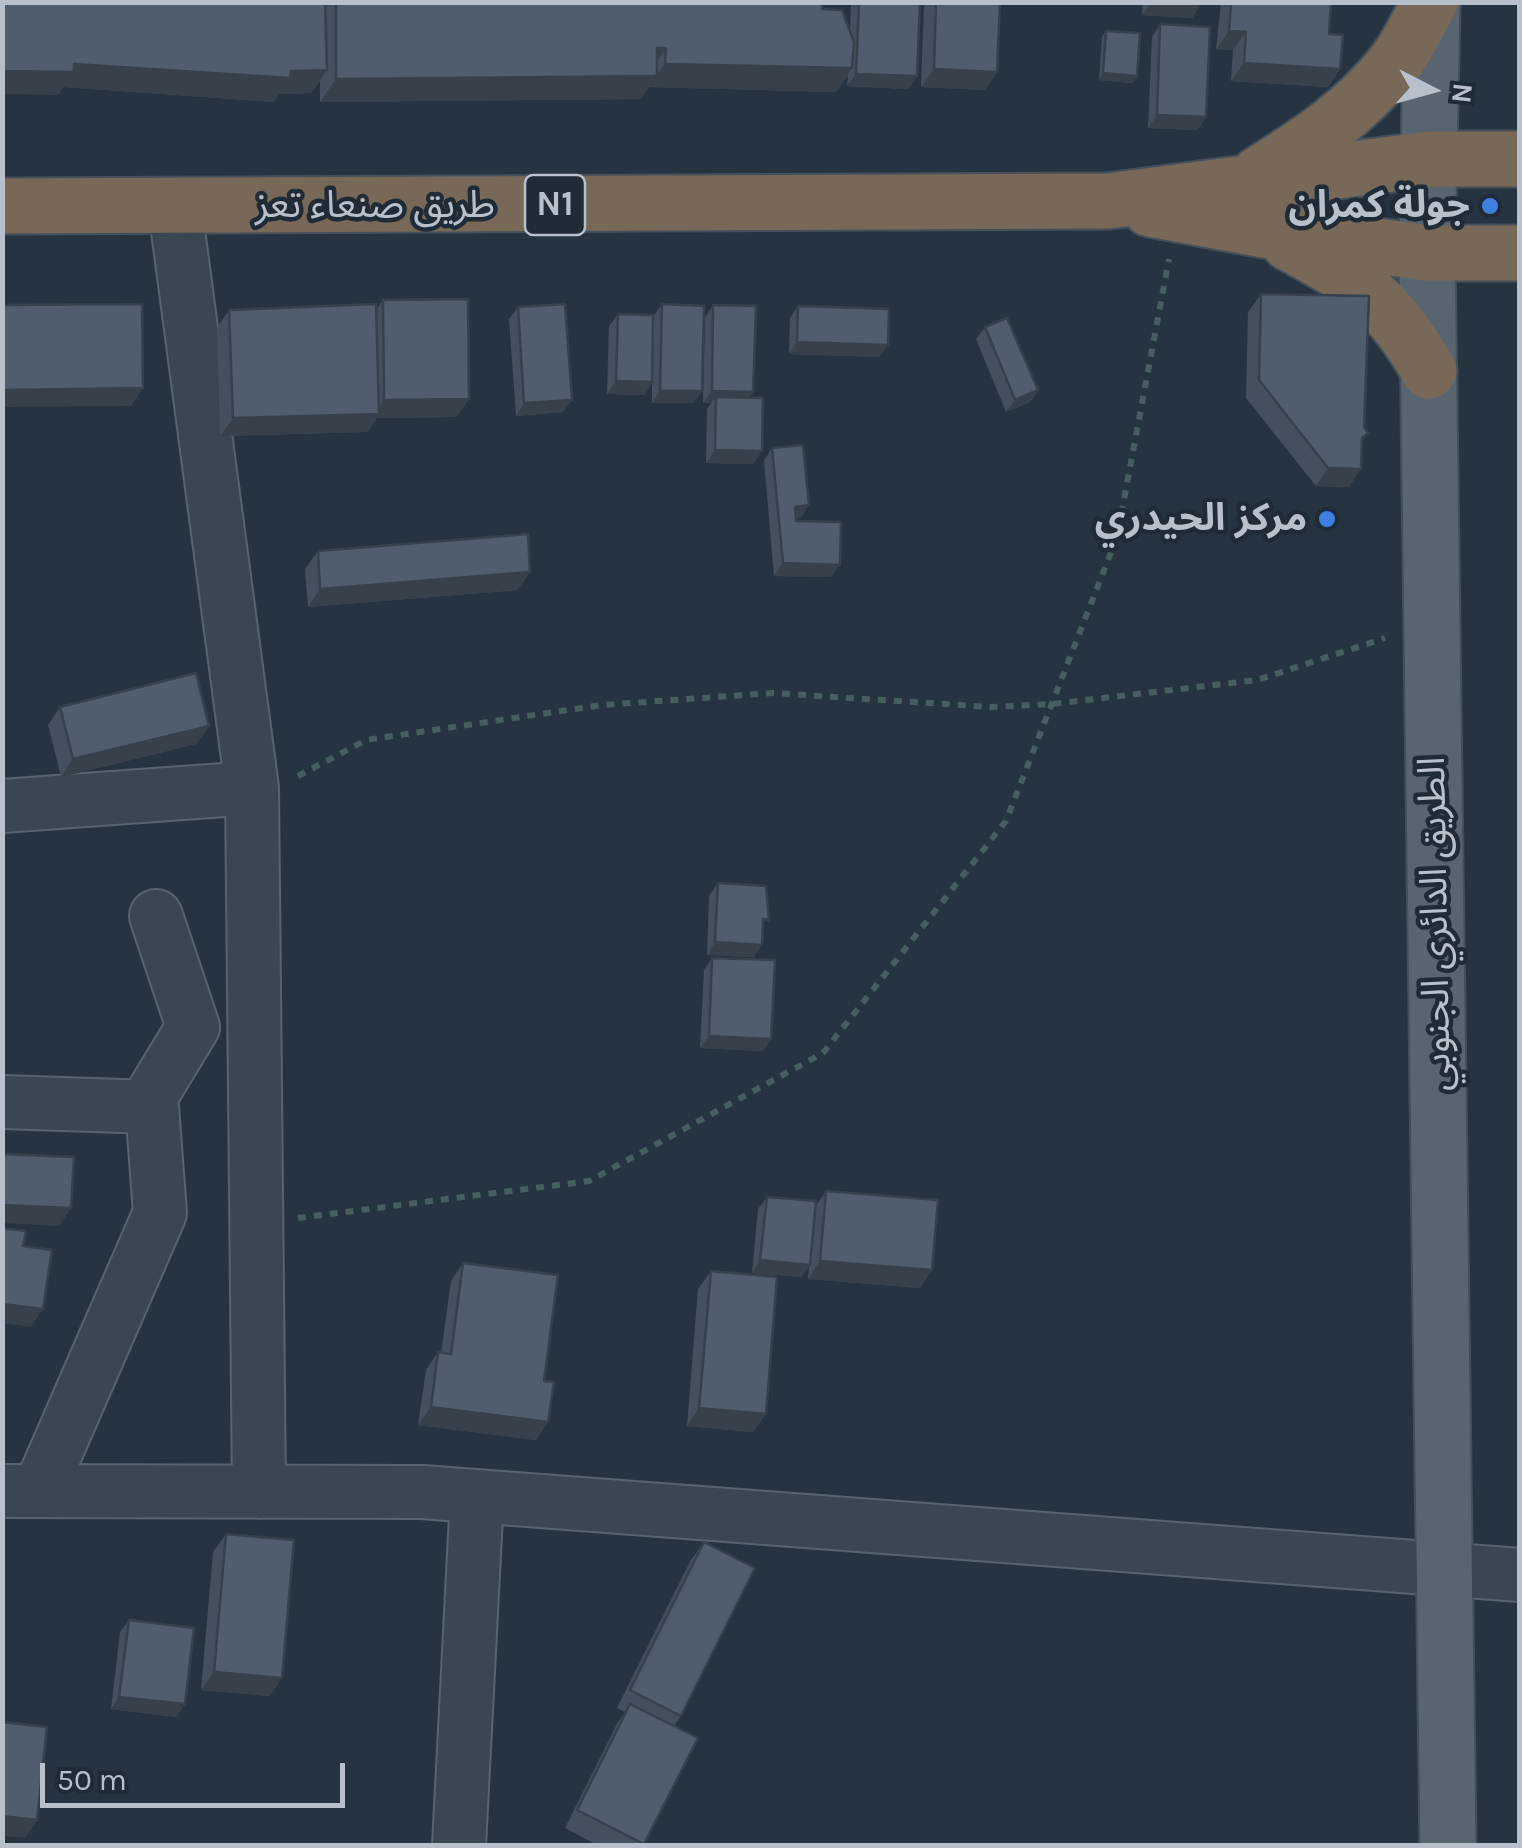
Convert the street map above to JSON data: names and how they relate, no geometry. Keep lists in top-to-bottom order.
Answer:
{
  "streets": {
    "highway": ["N1", "طريق صنعاء تعز"],
    "main road": ["الطريق الدائري الجنوبي"]
  },
  "crossings": [
    ["N1", "طريق صنعاء تعز"],
    ["N1", "الطريق الدائري الجنوبي"]
  ],
  "places": ["جولة كمران", "مركز الحيدري"],
  "scale_bar": "50 m",
  "north": "right"
}
